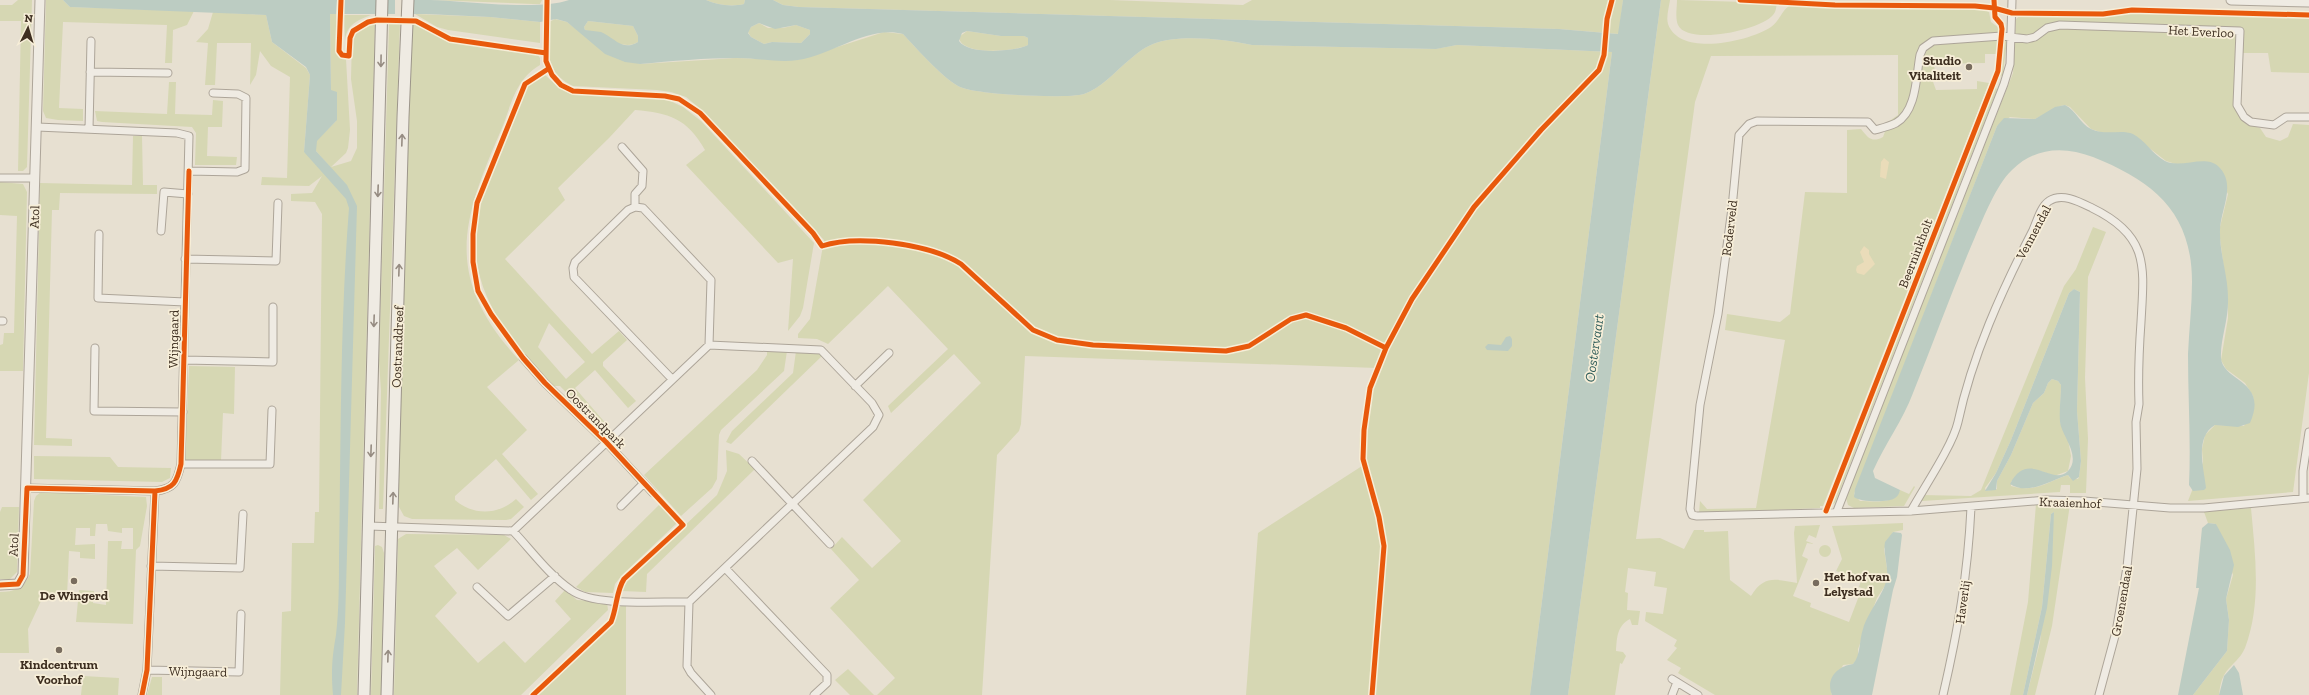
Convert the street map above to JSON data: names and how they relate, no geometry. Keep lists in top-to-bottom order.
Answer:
{
  "streets": {
    "main road": ["Oostranddreef"],
    "street": [
      "Het Everloo",
      "Atol",
      "Roderveld",
      "Vennendal",
      "Beerninkholt",
      "Wijngaard",
      "Oostrandpark",
      "Kraaienhof",
      "Groenendaal",
      "Haverlij"
    ]
  },
  "crossings": [
    ["Het Everloo", "Roderveld"],
    ["Het Everloo", "Beerninkholt"],
    ["Atol", "Wijngaard"],
    ["Roderveld", "Beerninkholt"],
    ["Roderveld", "Kraaienhof"],
    ["Vennendal", "Kraaienhof"],
    ["Vennendal", "Groenendaal"],
    ["Beerninkholt", "Kraaienhof"],
    ["Kraaienhof", "Groenendaal"],
    ["Kraaienhof", "Haverlij"]
  ],
  "water": ["Oostervaart"],
  "places": [
    "Studio Vitaliteit",
    "De Wingerd",
    "Het hof van Lelystad",
    "Kindcentrum Voorhof"
  ],
  "north": "top"
}
